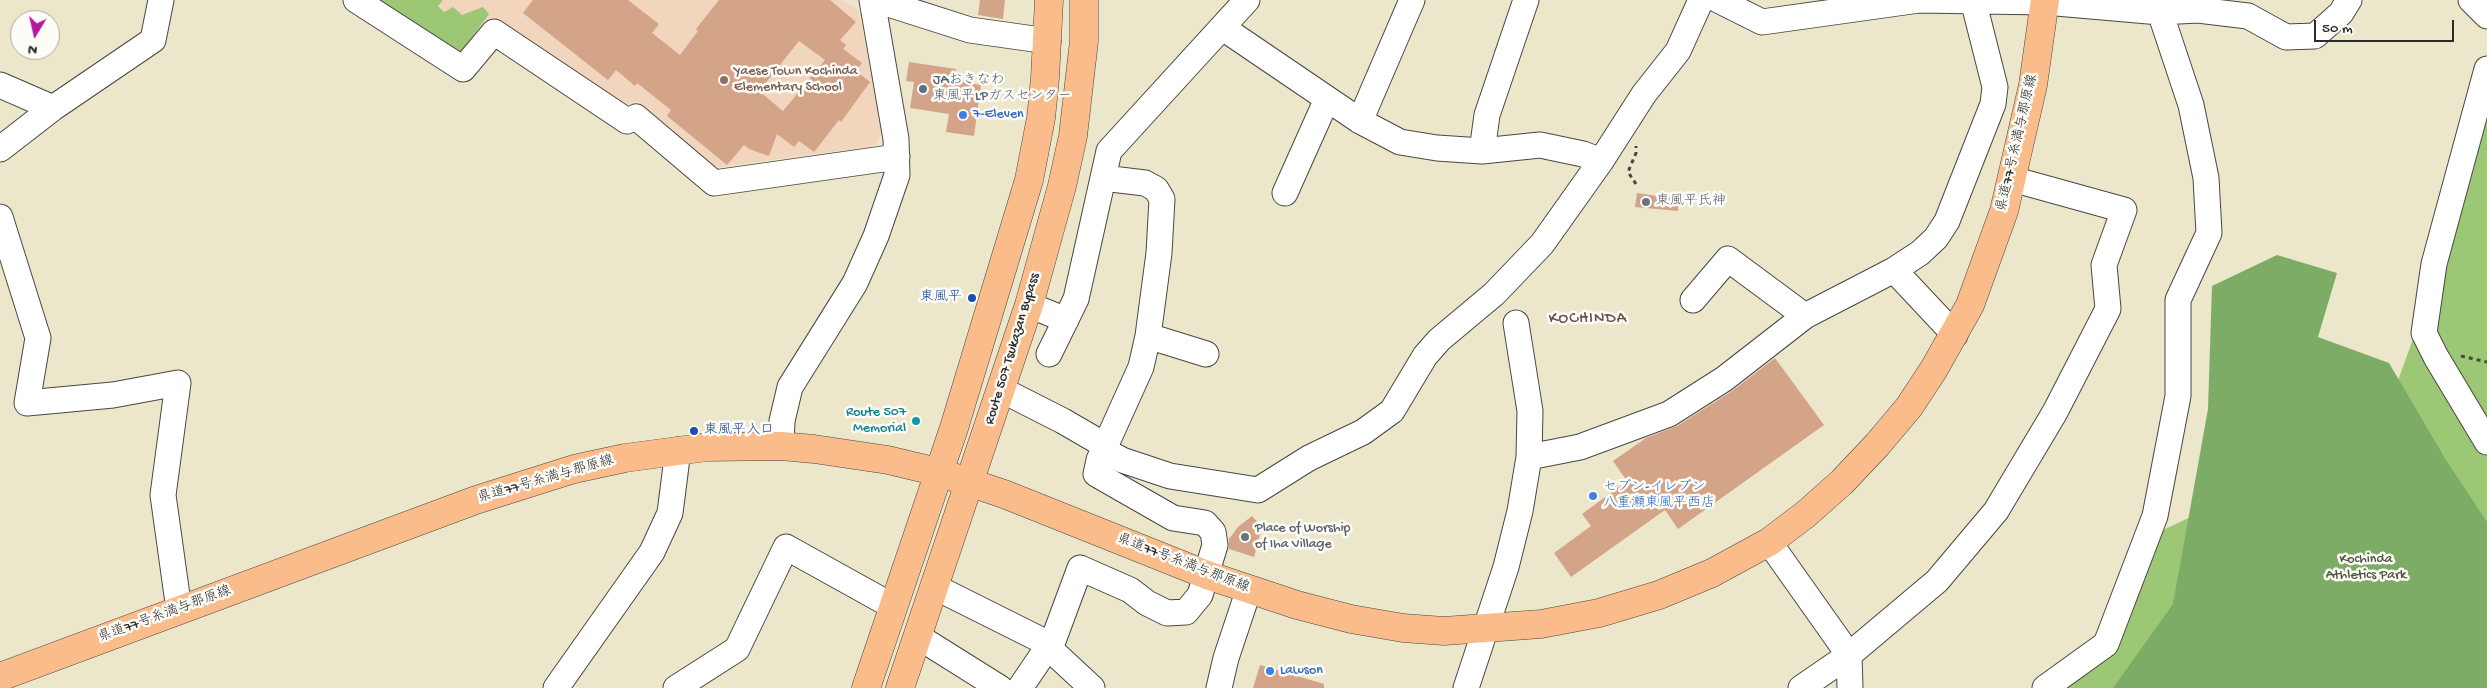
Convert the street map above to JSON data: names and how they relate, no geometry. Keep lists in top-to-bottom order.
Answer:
{
  "streets": {
    "main road": ["県道77号糸満与那原線", "Route 507 Tsukazan Bypass"]
  },
  "crossings": [
    ["県道77号糸満与那原線", "Route 507 Tsukazan Bypass"]
  ],
  "districts": ["KOCHINDA"],
  "parks": ["Kochinda Athletics Park"],
  "places": [
    "Yaese Town Kochinda Elementary School",
    "JAおきなわ 東風平LPガスセンター",
    "7-Eleven",
    "東風平氏神",
    "東風平",
    "Route 507 Memorial",
    "東風平入口",
    "セブン-イレブン 八重瀬東風平西店",
    "Place of Worship of Iha Village",
    "Lawson"
  ],
  "scale_bar": "50 m",
  "north": "bottom"
}
